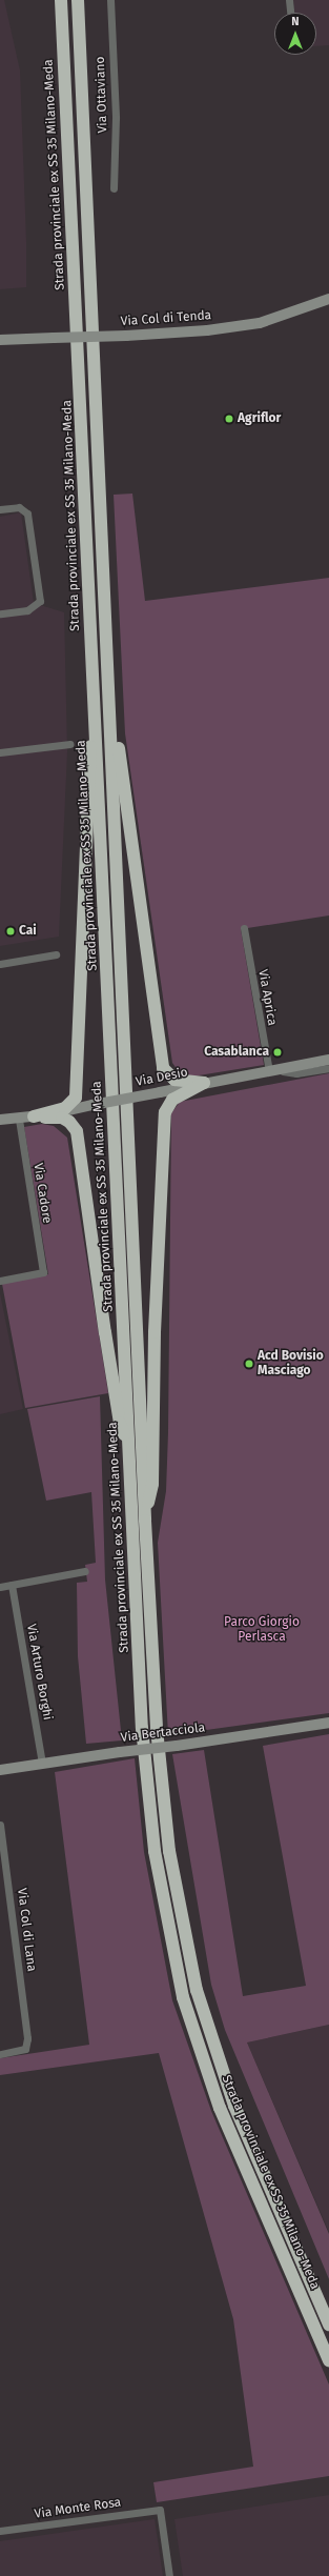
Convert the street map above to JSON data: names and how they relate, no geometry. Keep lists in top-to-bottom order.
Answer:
{
  "streets": {
    "highway": ["Strada provinciale ex SS 35 Milano-Meda"],
    "street": [
      "Via Ottaviano",
      "Via Col di Tenda",
      "Via Aprica",
      "Via Desio",
      "Via Cadore",
      "Via Arturo Borghi",
      "Via Bertacciola",
      "Via Col di Lana",
      "Via Monte Rosa"
    ]
  },
  "crossings": [
    ["Via Aprica", "Via Desio"],
    ["Via Desio", "Via Cadore"],
    ["Via Arturo Borghi", "Via Bertacciola"]
  ],
  "parks": ["Parco Giorgio Perlasca"],
  "places": [
    "Agriflor",
    "Cai",
    "Casablanca",
    "Acd Bovisio Masciago"
  ],
  "north": "top"
}
